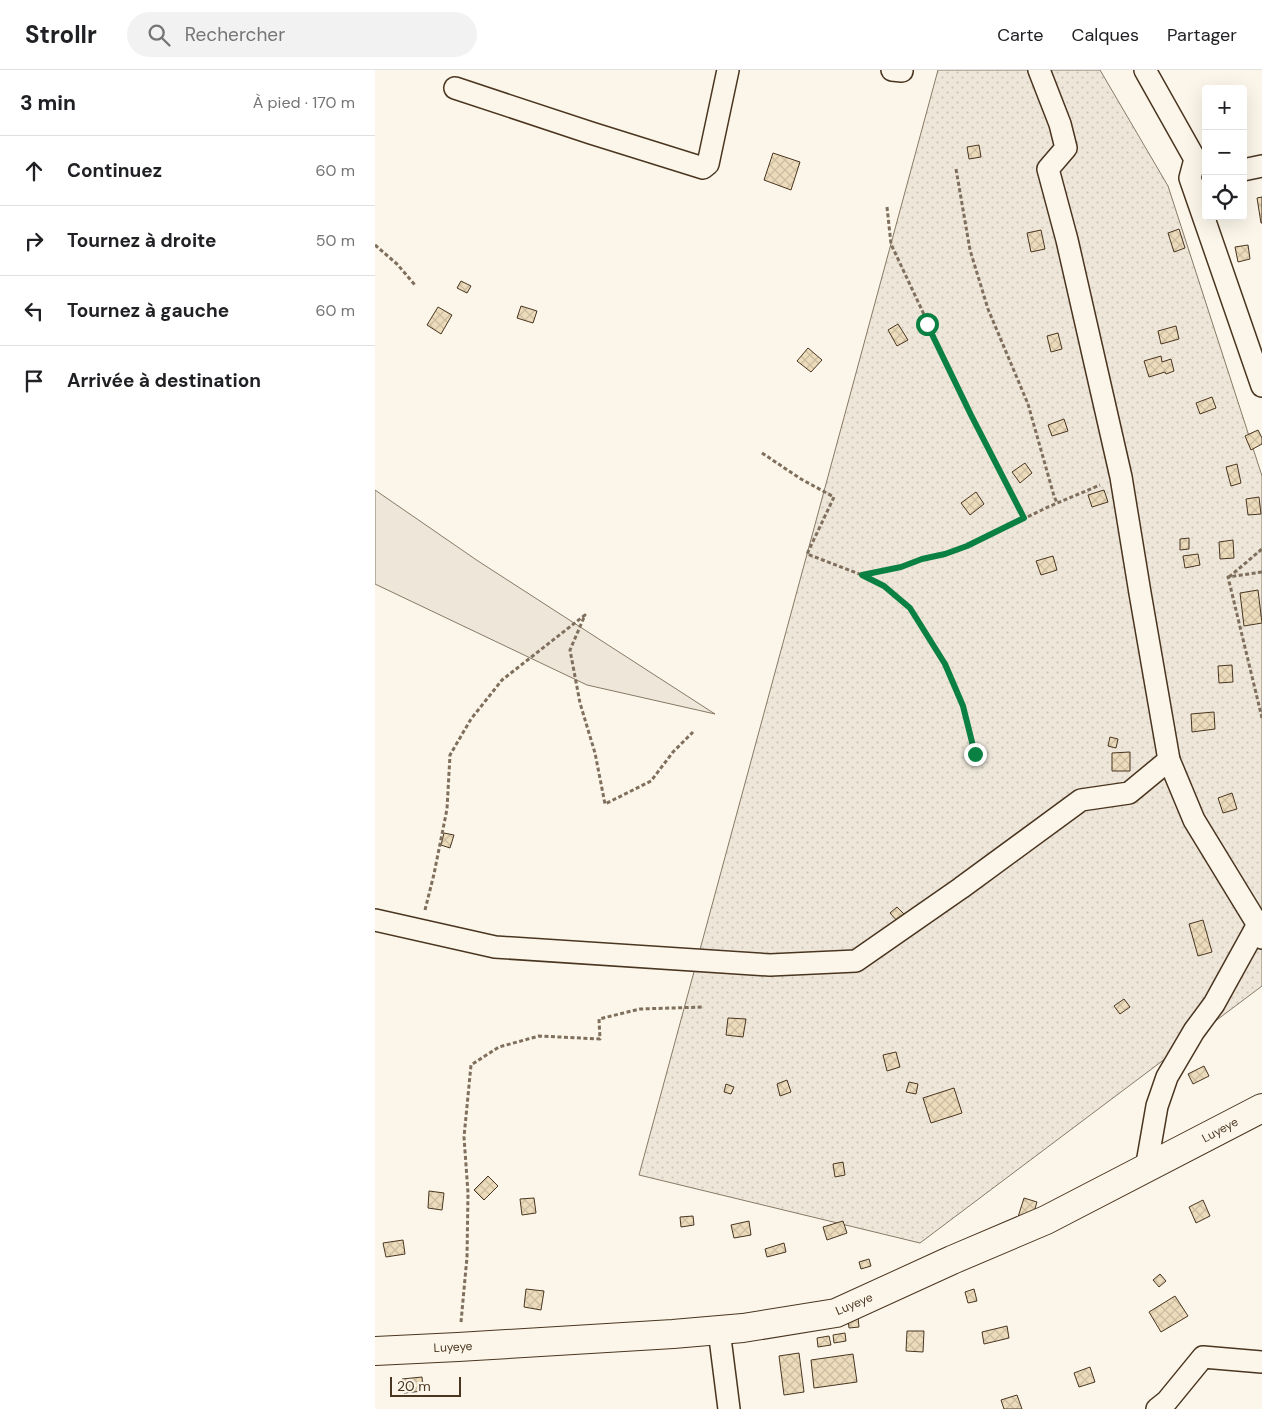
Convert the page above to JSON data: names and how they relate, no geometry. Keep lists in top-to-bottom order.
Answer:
{
  "streets": {
    "street": ["Luyeye"]
  },
  "scale_bar": "20 m",
  "page": {
    "header": "Strollr",
    "search": "Rechercher",
    "nav": ["Carte", "Calques", "Partager"],
    "heading": ["3 min", "À pied · 170 m"],
    "map_buttons": ["+", "−"],
    "list": [
      ["Continuez", "60 m"],
      ["Tournez à droite", "50 m"],
      ["Tournez à gauche", "60 m"],
      "Arrivée à destination"
    ],
    "scale": "20 m"
  }
}
